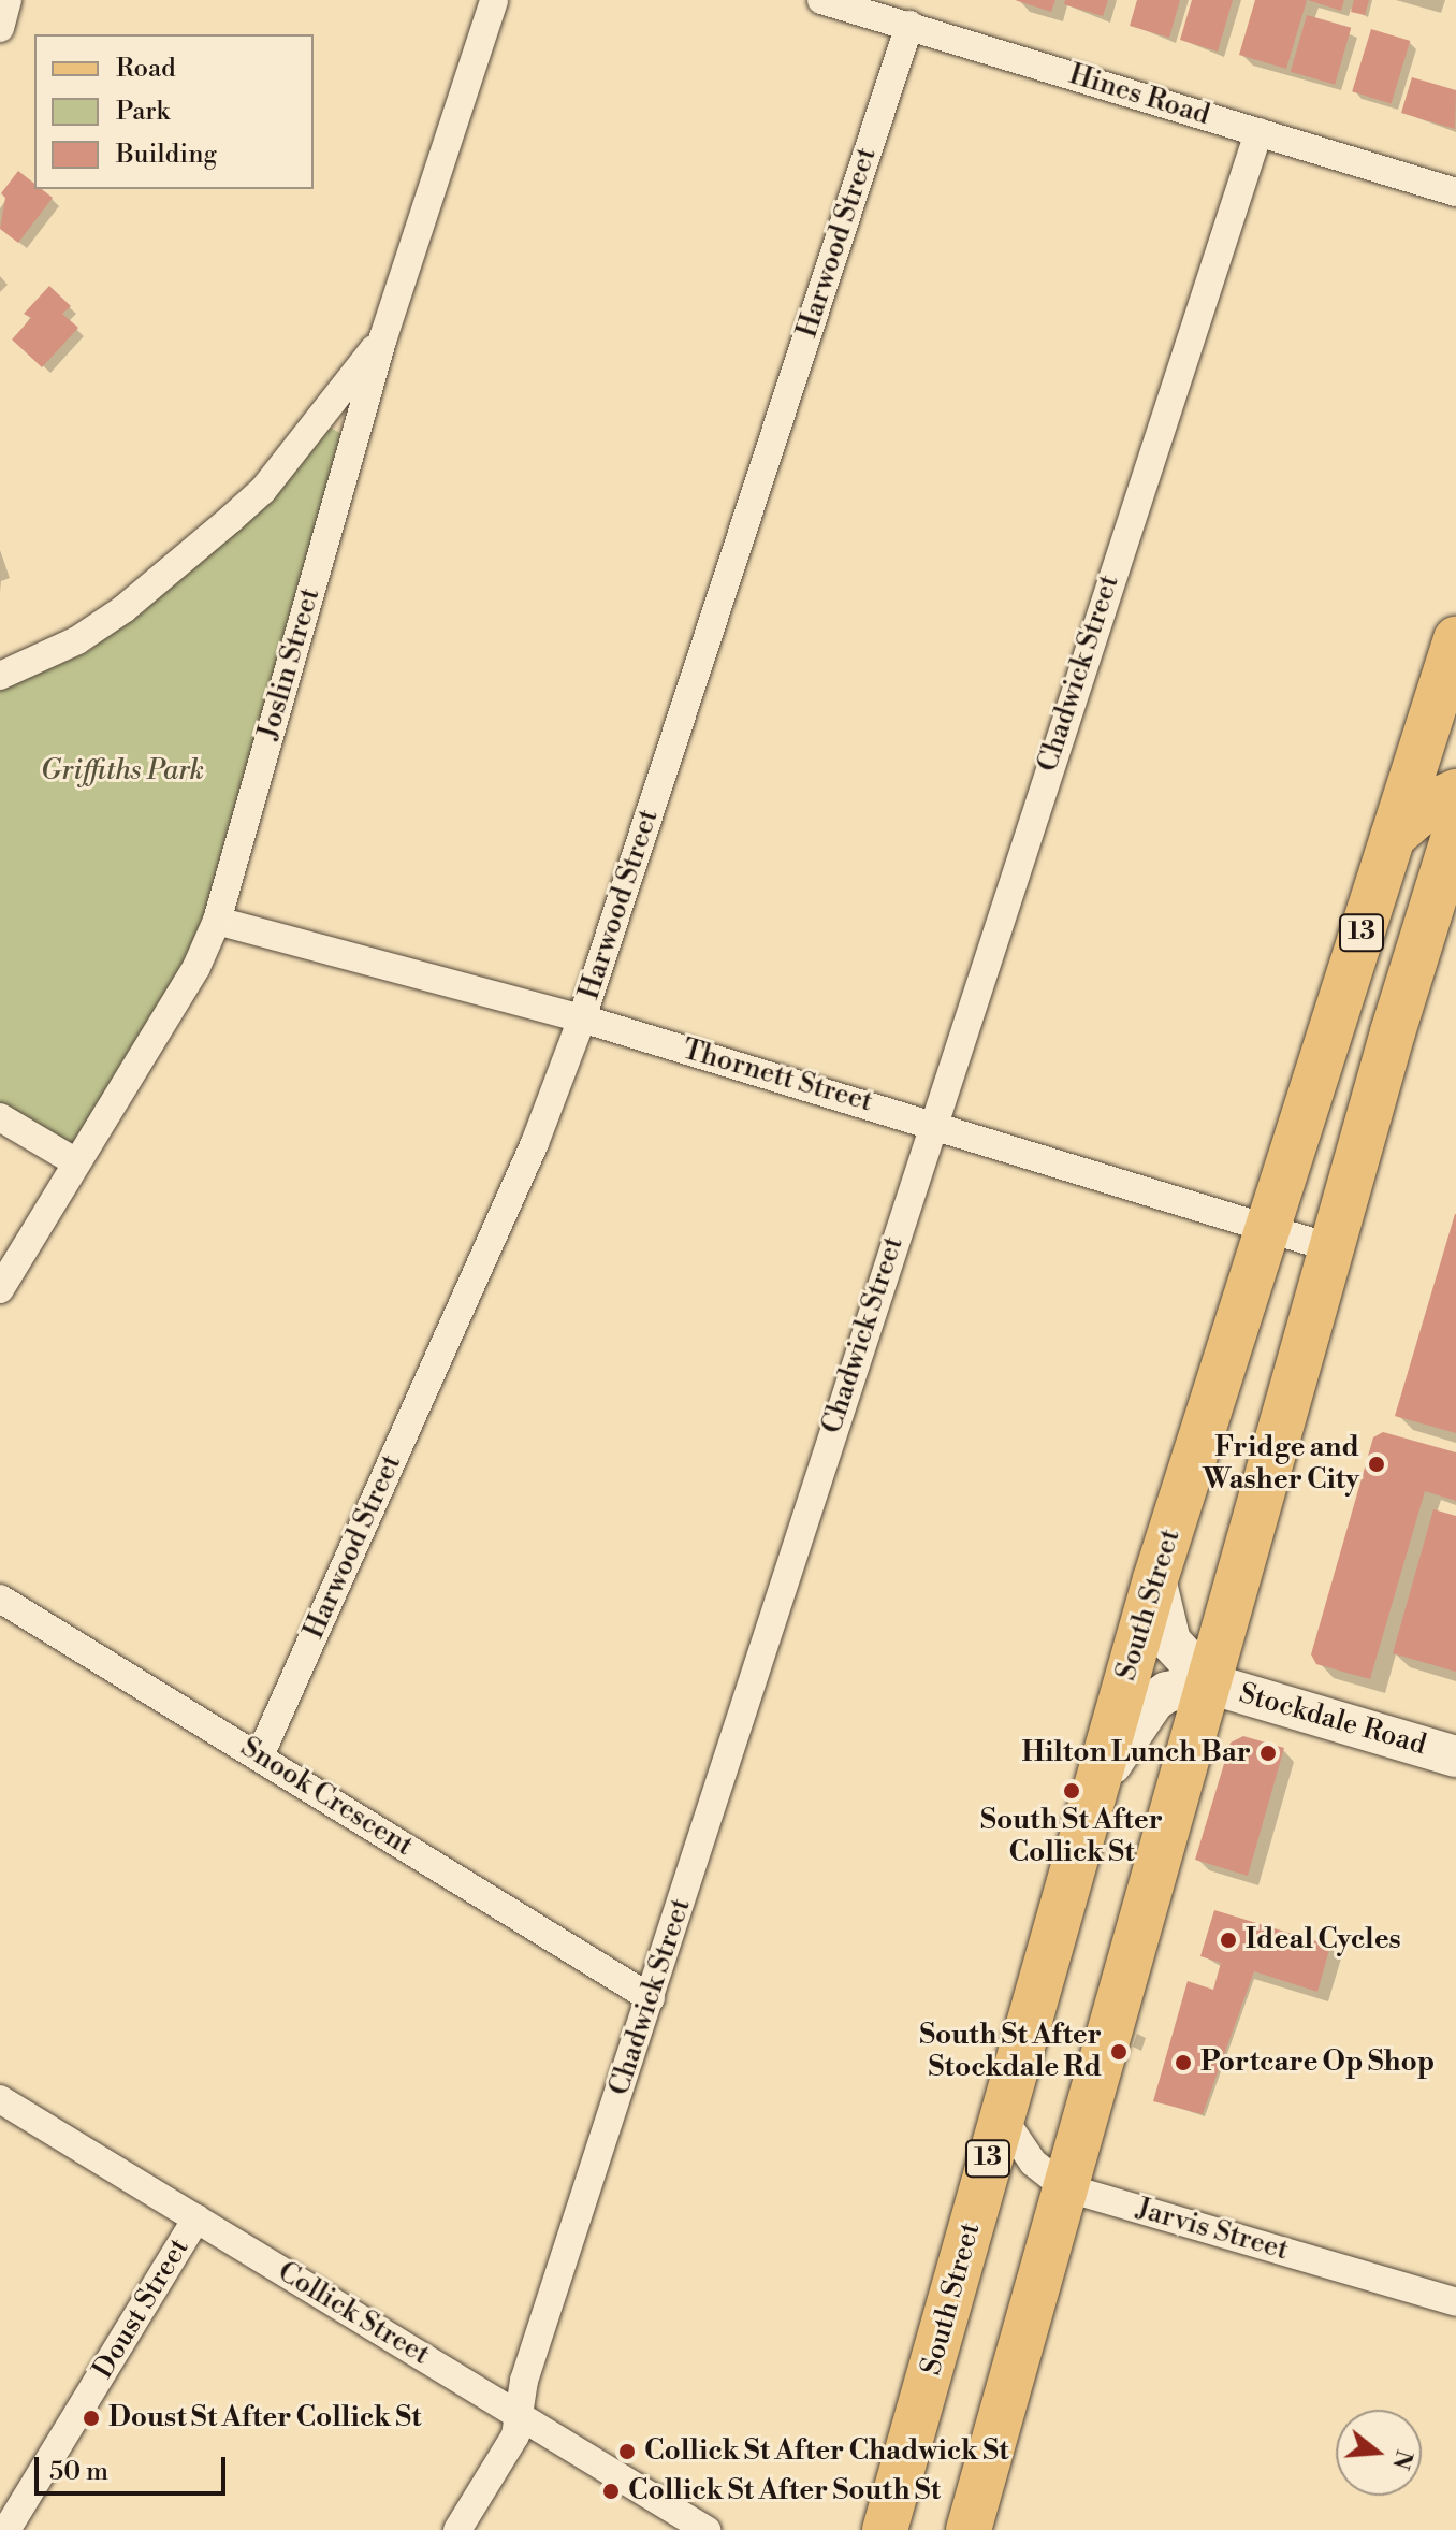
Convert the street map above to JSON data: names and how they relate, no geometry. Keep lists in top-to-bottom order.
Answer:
{
  "streets": {
    "main road": ["13", "South Street"],
    "street": [
      "Hines Road",
      "Harwood Street",
      "Joslin Street",
      "Chadwick Street",
      "Thornett Street",
      "Stockdale Road",
      "Snook Crescent",
      "Jarvis Street",
      "Doust Street",
      "Collick Street"
    ]
  },
  "crossings": [
    ["Hines Road", "Harwood Street"],
    ["Hines Road", "Chadwick Street"],
    ["Harwood Street", "Thornett Street"],
    ["Harwood Street", "Snook Crescent"],
    ["Joslin Street", "Thornett Street"],
    ["Chadwick Street", "Thornett Street"],
    ["Chadwick Street", "Snook Crescent"],
    ["Chadwick Street", "Collick Street"],
    ["13", "Thornett Street"],
    ["13", "Stockdale Road"],
    ["13", "Jarvis Street"],
    ["Thornett Street", "South Street"],
    ["South Street", "Stockdale Road"],
    ["South Street", "Jarvis Street"],
    ["Doust Street", "Collick Street"]
  ],
  "parks": ["Griffiths Park"],
  "places": [
    "Fridge and Washer City",
    "Hilton Lunch Bar",
    "South St After Collick St",
    "Ideal Cycles",
    "South St After Stockdale Rd",
    "Portcare Op Shop",
    "Doust St After Collick St",
    "Collick St After Chadwick St",
    "Collick St After South St"
  ],
  "legend": ["Road", "Park", "Building"],
  "scale_bar": "50 m",
  "north": "right"
}
